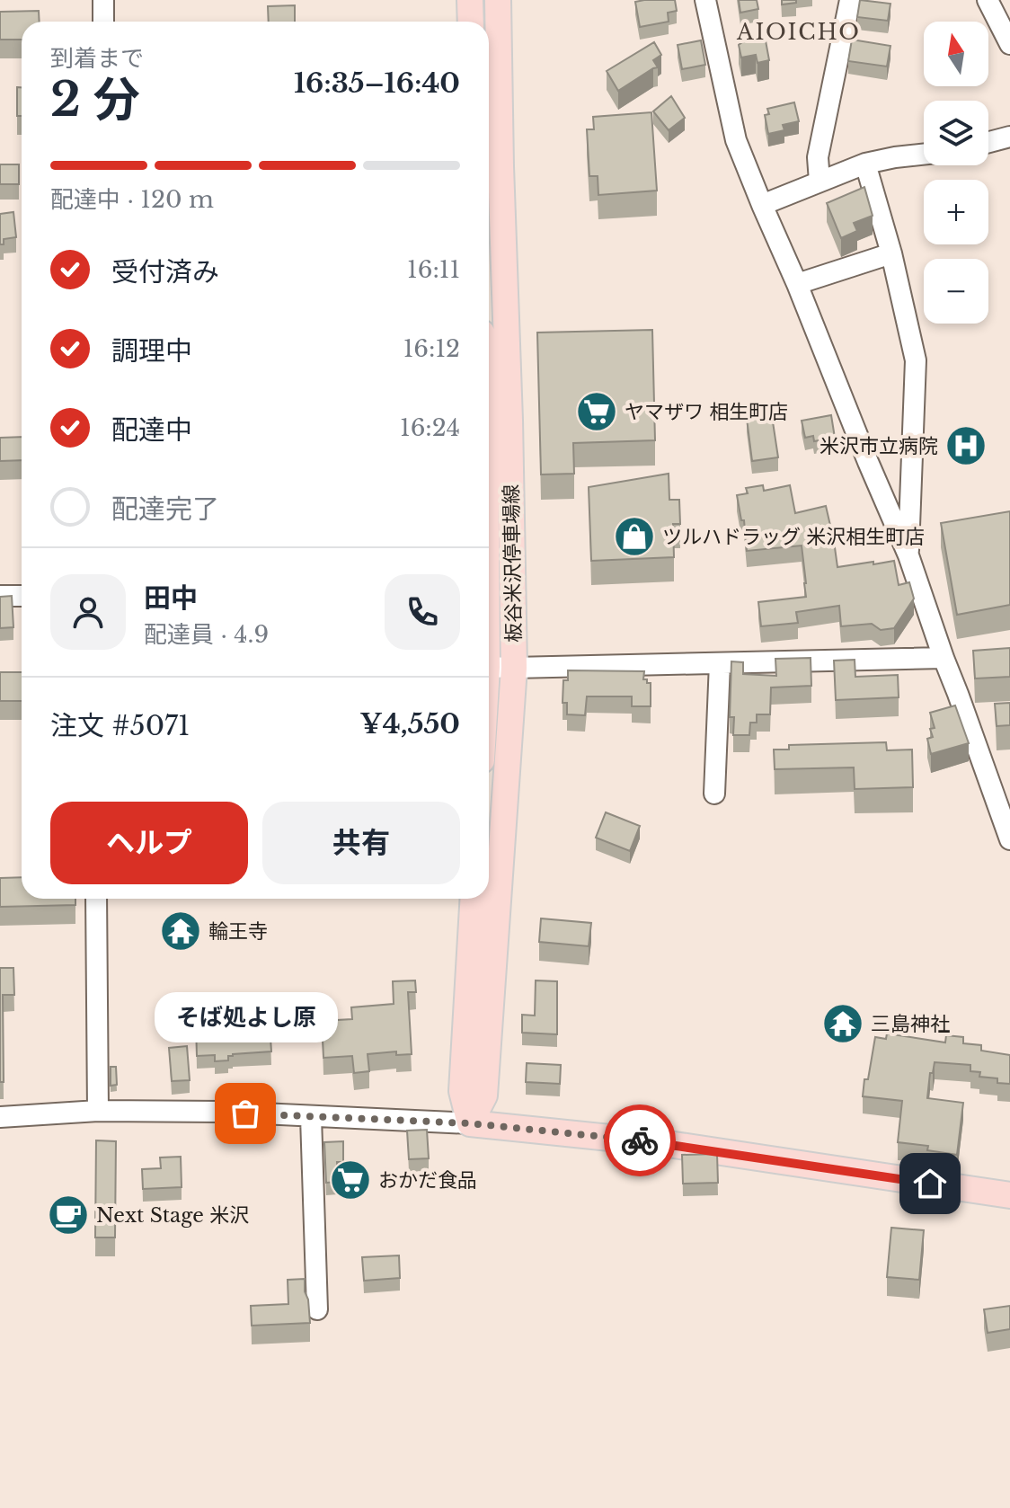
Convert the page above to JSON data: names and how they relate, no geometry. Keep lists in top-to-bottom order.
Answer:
{
  "streets": {
    "main road": ["板谷米沢停車場線"]
  },
  "districts": ["AIOICHO"],
  "places": {
    "supermarket": ["ヤマザワ 相生町店", "おかだ食品"],
    "hospital": ["米沢市立病院"],
    "shop": ["ツルハドラッグ 米沢相生町店"],
    "temple": ["輪王寺", "三島神社"],
    "other": ["そば処よし原"],
    "cafe": ["Next Stage 米沢"]
  },
  "north": "top",
  "page": {
    "map_buttons": ["+", "−"],
    "heading": ["2 分", "到着まで", "16:35–16:40"],
    "panel": [
      "田中",
      "配達員 · 4.9",
      "注文 #5071",
      "¥4,550"
    ],
    "bar": "配達中 · 120 m",
    "list": [
      ["受付済み", "16:11"],
      ["調理中", "16:12"],
      ["配達中", "16:24"],
      "配達完了"
    ],
    "buttons": ["ヘルプ", "共有"],
    "bubble": "そば処よし原"
  }
}
